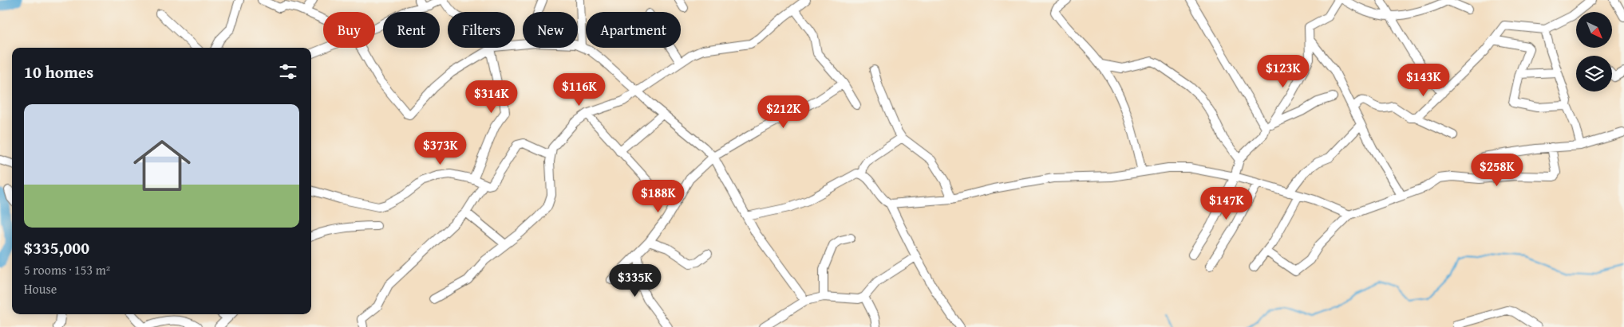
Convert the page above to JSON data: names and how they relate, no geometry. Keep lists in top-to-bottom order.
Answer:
{
  "north": "bottom right",
  "page": {
    "chip": [
      "Buy",
      "Rent",
      "Filters",
      "New",
      "Apartment"
    ],
    "heading": "10 homes",
    "price": [
      "$123K",
      "$143K",
      "$116K",
      "$314K",
      "$212K",
      "$373K",
      "$258K",
      "$188K",
      "$147K",
      "$335K"
    ],
    "list": [
      {
        "name": "$335,000",
        "note": "5 rooms · 153 m² · House"
      }
    ]
  }
}
